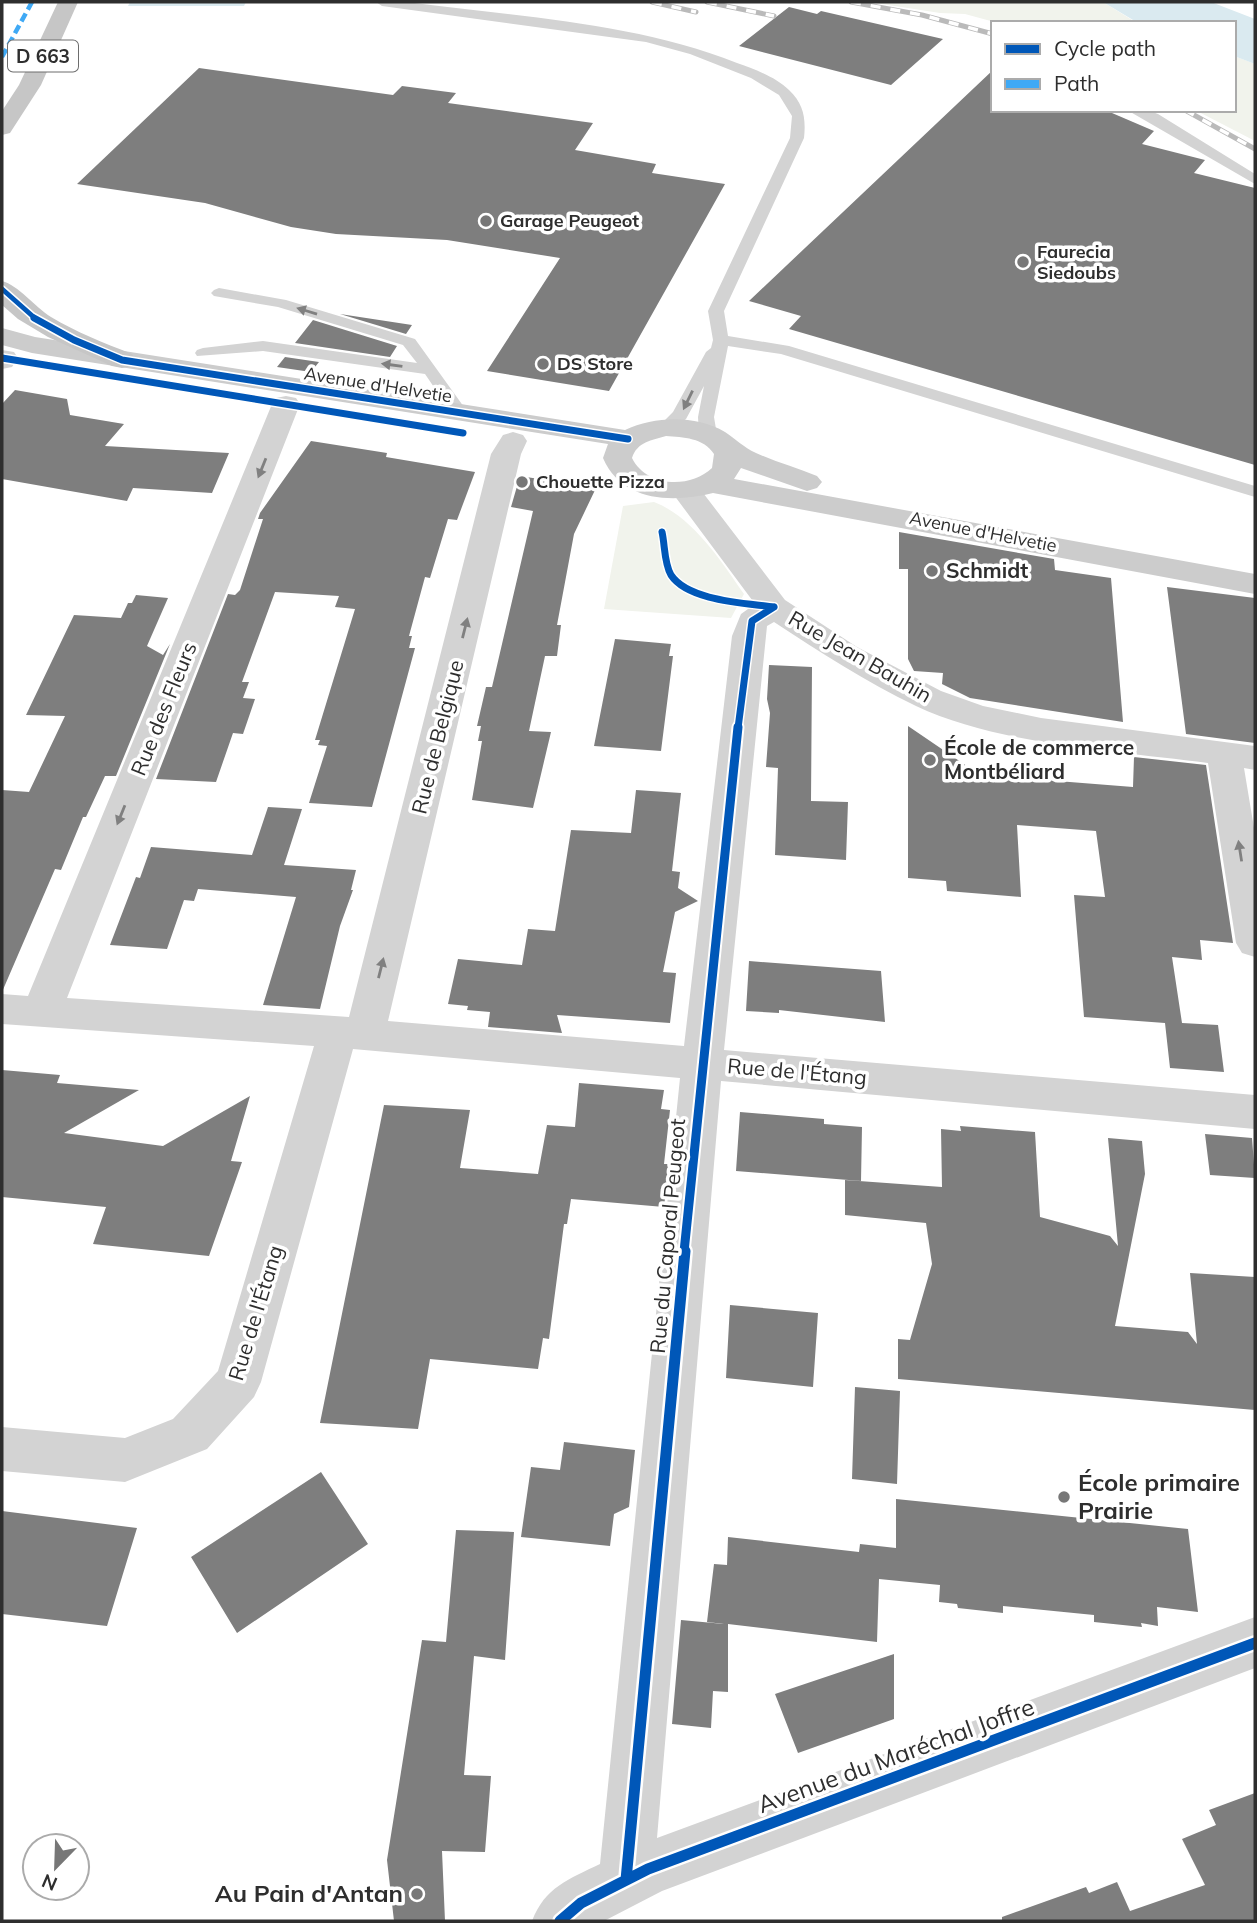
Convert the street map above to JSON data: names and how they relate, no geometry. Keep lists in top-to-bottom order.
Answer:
{
  "streets": {
    "main road": ["D 663", "Avenue d'Helvetie"],
    "street": [
      "Rue Jean Bauhin",
      "Rue des Fleurs",
      "Rue de Belgique",
      "Rue de l'Étang",
      "Rue du Caporal Peugeot",
      "Avenue du Maréchal Joffre"
    ]
  },
  "crossings": [
    ["Avenue d'Helvetie", "Rue Jean Bauhin"],
    ["Avenue d'Helvetie", "Rue des Fleurs"],
    ["Avenue d'Helvetie", "Rue de Belgique"],
    ["Rue Jean Bauhin", "Rue du Caporal Peugeot"],
    ["Rue des Fleurs", "Rue de l'Étang"],
    ["Rue de Belgique", "Rue de l'Étang"],
    ["Rue de l'Étang", "Rue du Caporal Peugeot"],
    ["Rue du Caporal Peugeot", "Avenue du Maréchal Joffre"]
  ],
  "one_way": ["Rue des Fleurs", "Rue de Belgique"],
  "places": [
    "Garage Peugeot",
    "Faurecia Siedoubs",
    "DS Store",
    "Chouette Pizza",
    "Schmidt",
    "École de commerce Montbéliard",
    "École primaire Prairie",
    "Au Pain d'Antan"
  ],
  "legend": ["Cycle path", "Path"],
  "north": "bottom left"
}
